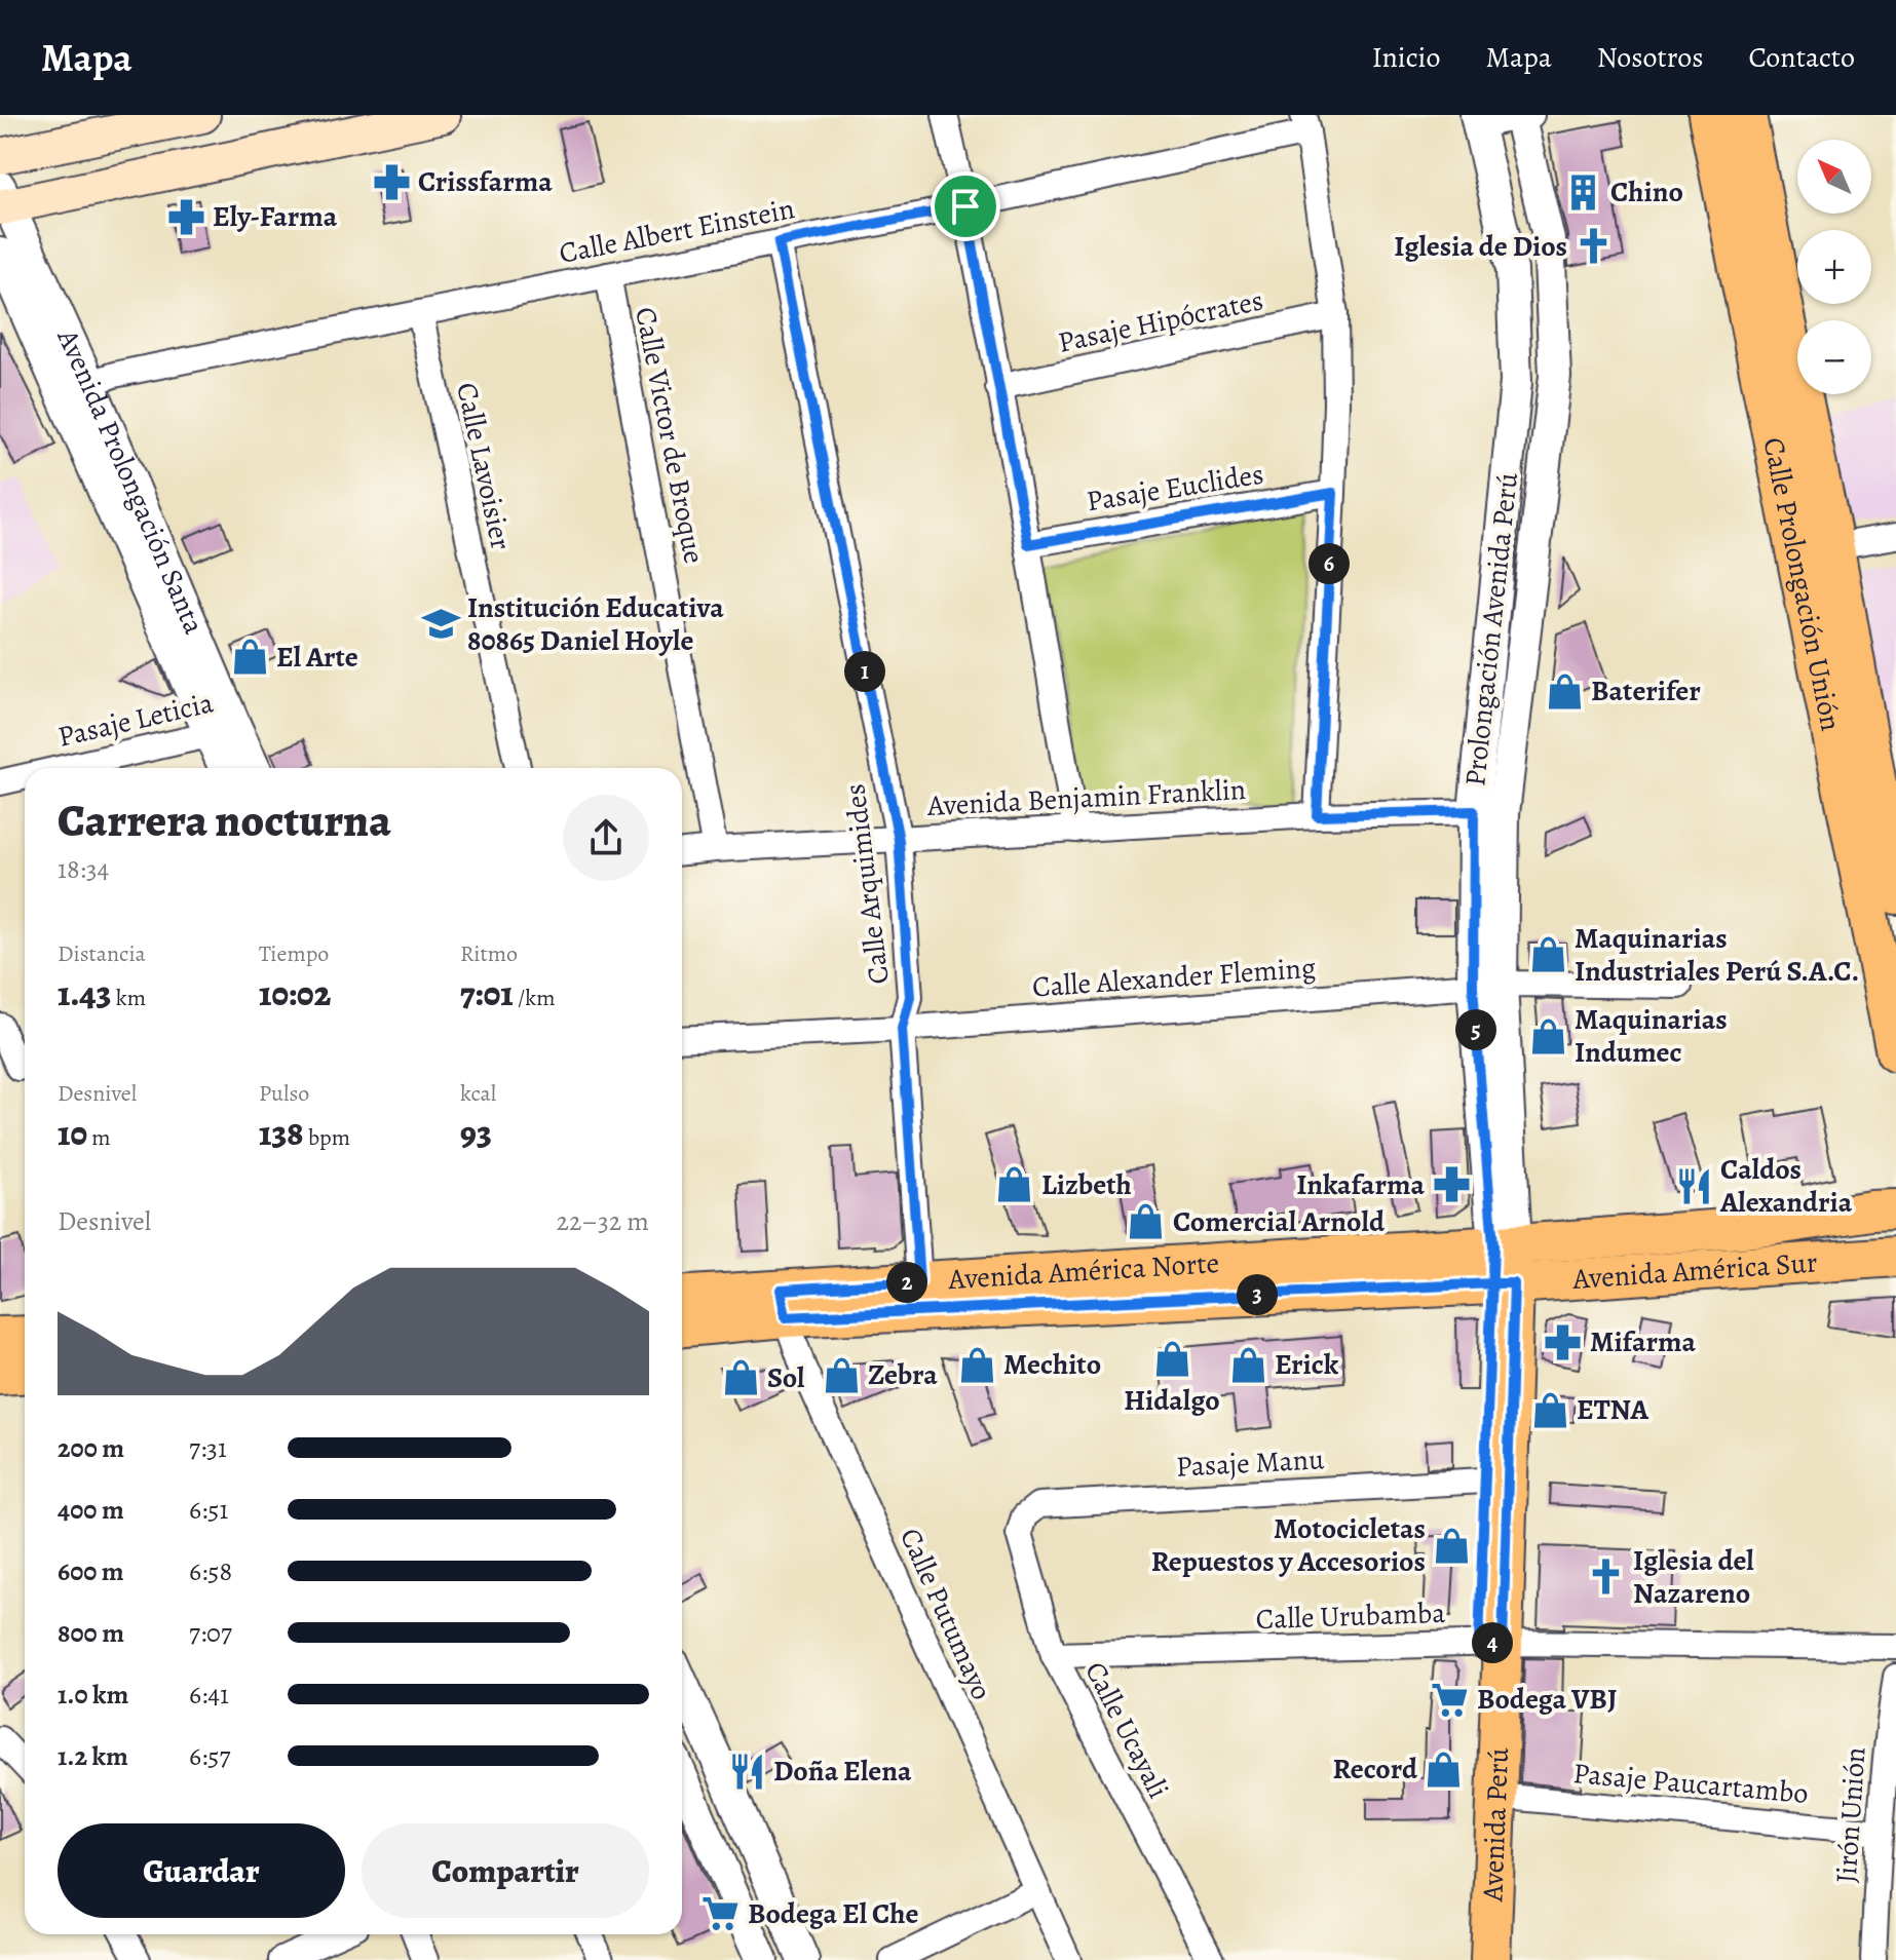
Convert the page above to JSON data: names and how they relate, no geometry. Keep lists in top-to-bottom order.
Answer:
{
  "streets": {
    "main road": [
      "Calle Prolongación Unión",
      "Avenida América Sur",
      "Avenida América Norte",
      "Avenida Perú"
    ],
    "street": [
      "Calle Albert Einstein",
      "Pasaje Hipócrates",
      "Calle Victor de Broque",
      "Calle Lavoisier",
      "Avenida Prolongación Santa",
      "Pasaje Euclides",
      "Prolongación Avenida Perú",
      "Pasaje Leticia",
      "Avenida Benjamin Franklin",
      "Calle Arquimides",
      "Calle Alexander Fleming",
      "Pasaje Manu",
      "Calle Putumayo",
      "Calle Urubamba",
      "Calle Ucayali",
      "Pasaje Paucartambo",
      "Jirón Unión"
    ]
  },
  "crossings": [
    ["Calle Albert Einstein", "Calle Victor de Broque"],
    ["Calle Albert Einstein", "Calle Lavoisier"],
    ["Calle Albert Einstein", "Avenida Prolongación Santa"],
    ["Calle Albert Einstein", "Calle Arquimides"],
    ["Calle Victor de Broque", "Avenida Benjamin Franklin"],
    ["Avenida Prolongación Santa", "Pasaje Leticia"],
    ["Prolongación Avenida Perú", "Avenida Benjamin Franklin"],
    ["Prolongación Avenida Perú", "Calle Alexander Fleming"],
    ["Prolongación Avenida Perú", "Avenida América Sur"],
    ["Prolongación Avenida Perú", "Avenida América Norte"],
    ["Prolongación Avenida Perú", "Avenida Perú"],
    ["Avenida Benjamin Franklin", "Calle Arquimides"],
    ["Calle Arquimides", "Calle Alexander Fleming"],
    ["Calle Arquimides", "Avenida América Norte"],
    ["Avenida América Sur", "Avenida América Norte"],
    ["Avenida América Sur", "Avenida Perú"],
    ["Avenida América Norte", "Calle Putumayo"],
    ["Avenida América Norte", "Avenida Perú"],
    ["Pasaje Manu", "Calle Ucayali"],
    ["Pasaje Manu", "Avenida Perú"],
    ["Calle Urubamba", "Calle Ucayali"],
    ["Calle Urubamba", "Avenida Perú"],
    ["Pasaje Paucartambo", "Jirón Unión"],
    ["Pasaje Paucartambo", "Avenida Perú"]
  ],
  "places": {
    "pharmacy": [
      "Crissfarma",
      "Ely-Farma",
      "Inkafarma",
      "Mifarma"
    ],
    "building": ["Chino"],
    "church": ["Iglesia de Dios", "Iglesia del Nazareno"],
    "school or university": ["Institución Educativa 80865 Daniel Hoyle"],
    "shop": [
      "El Arte",
      "Baterifer",
      "Maquinarias Industriales Perú S.A.C.",
      "Maquinarias Indumec",
      "Lizbeth",
      "Comercial Arnold",
      "Hidalgo",
      "Mechito",
      "Erick",
      "Zebra",
      "Sol",
      "ETNA",
      "Motocicletas Repuestos y Accesorios",
      "Record"
    ],
    "restaurant": ["Caldos Alexandria", "Doña Elena"],
    "supermarket": ["Bodega VBJ", "Bodega El Che"]
  },
  "north": "top left",
  "page": {
    "header": "Mapa",
    "nav": [
      "Inicio",
      "Mapa",
      "Nosotros",
      "Contacto"
    ],
    "map_buttons": ["+", "−"],
    "pins": [
      "6",
      "1",
      "5",
      "2",
      "3",
      "4"
    ],
    "heading": ["Carrera nocturna", "18:34"],
    "stats": [
      ["Distancia", "1.43 km"],
      ["Tiempo", "10:02"],
      ["Ritmo", "7:01 /km"],
      ["Desnivel", "10 m"],
      ["Pulso", "138 bpm"],
      ["kcal", "93"]
    ],
    "chart": ["Desnivel", "22–32 m"],
    "list": [
      {
        "name": "200 m",
        "note": "7:31"
      },
      {
        "name": "400 m",
        "note": "6:51"
      },
      {
        "name": "600 m",
        "note": "6:58"
      },
      {
        "name": "800 m",
        "note": "7:07"
      },
      {
        "name": "1.0 km",
        "note": "6:41"
      },
      {
        "name": "1.2 km",
        "note": "6:57"
      }
    ],
    "buttons": ["Guardar", "Compartir"]
  }
}
